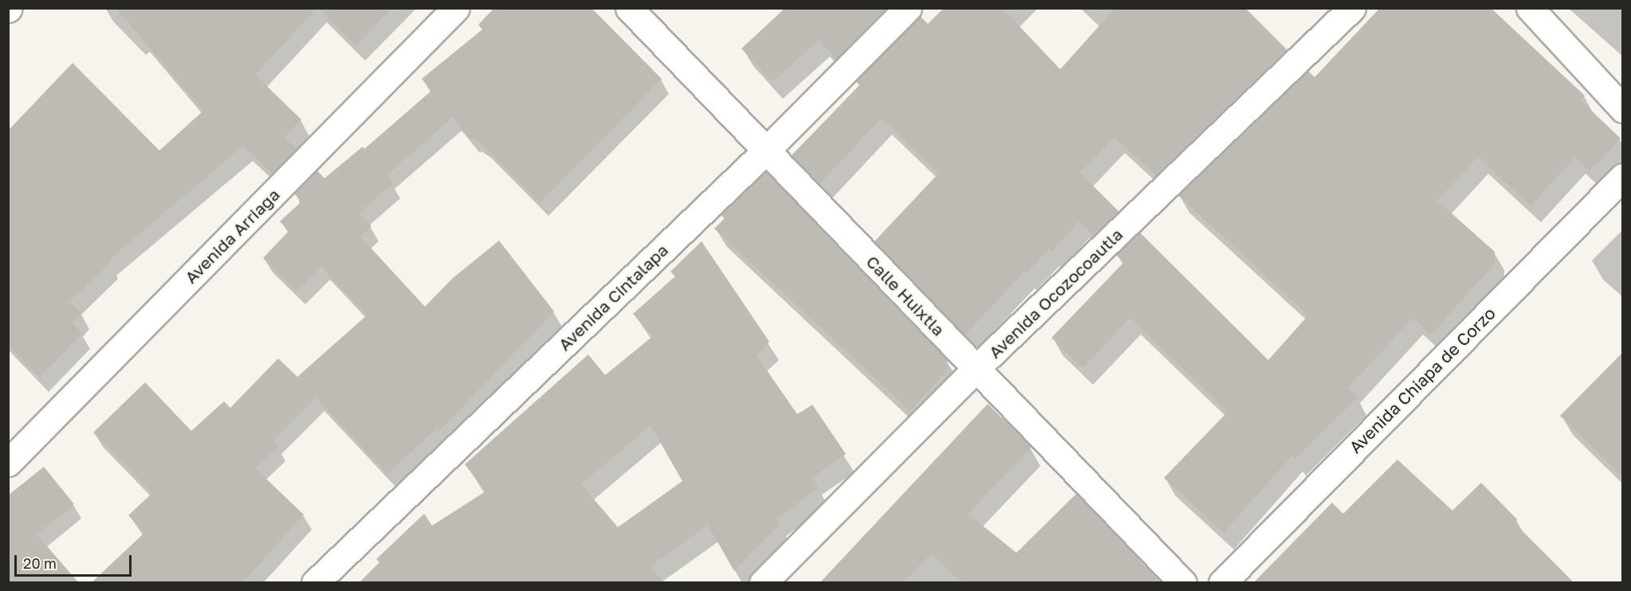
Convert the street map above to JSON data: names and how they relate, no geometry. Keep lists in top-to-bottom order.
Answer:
{
  "streets": {
    "street": [
      "Avenida Arriaga",
      "Avenida Ocozocoautla",
      "Calle Huixtla",
      "Avenida Cintalapa",
      "Avenida Chiapa de Corzo"
    ]
  },
  "crossings": [
    ["Avenida Ocozocoautla", "Calle Huixtla"],
    ["Calle Huixtla", "Avenida Cintalapa"]
  ],
  "scale_bar": "20 m"
}
